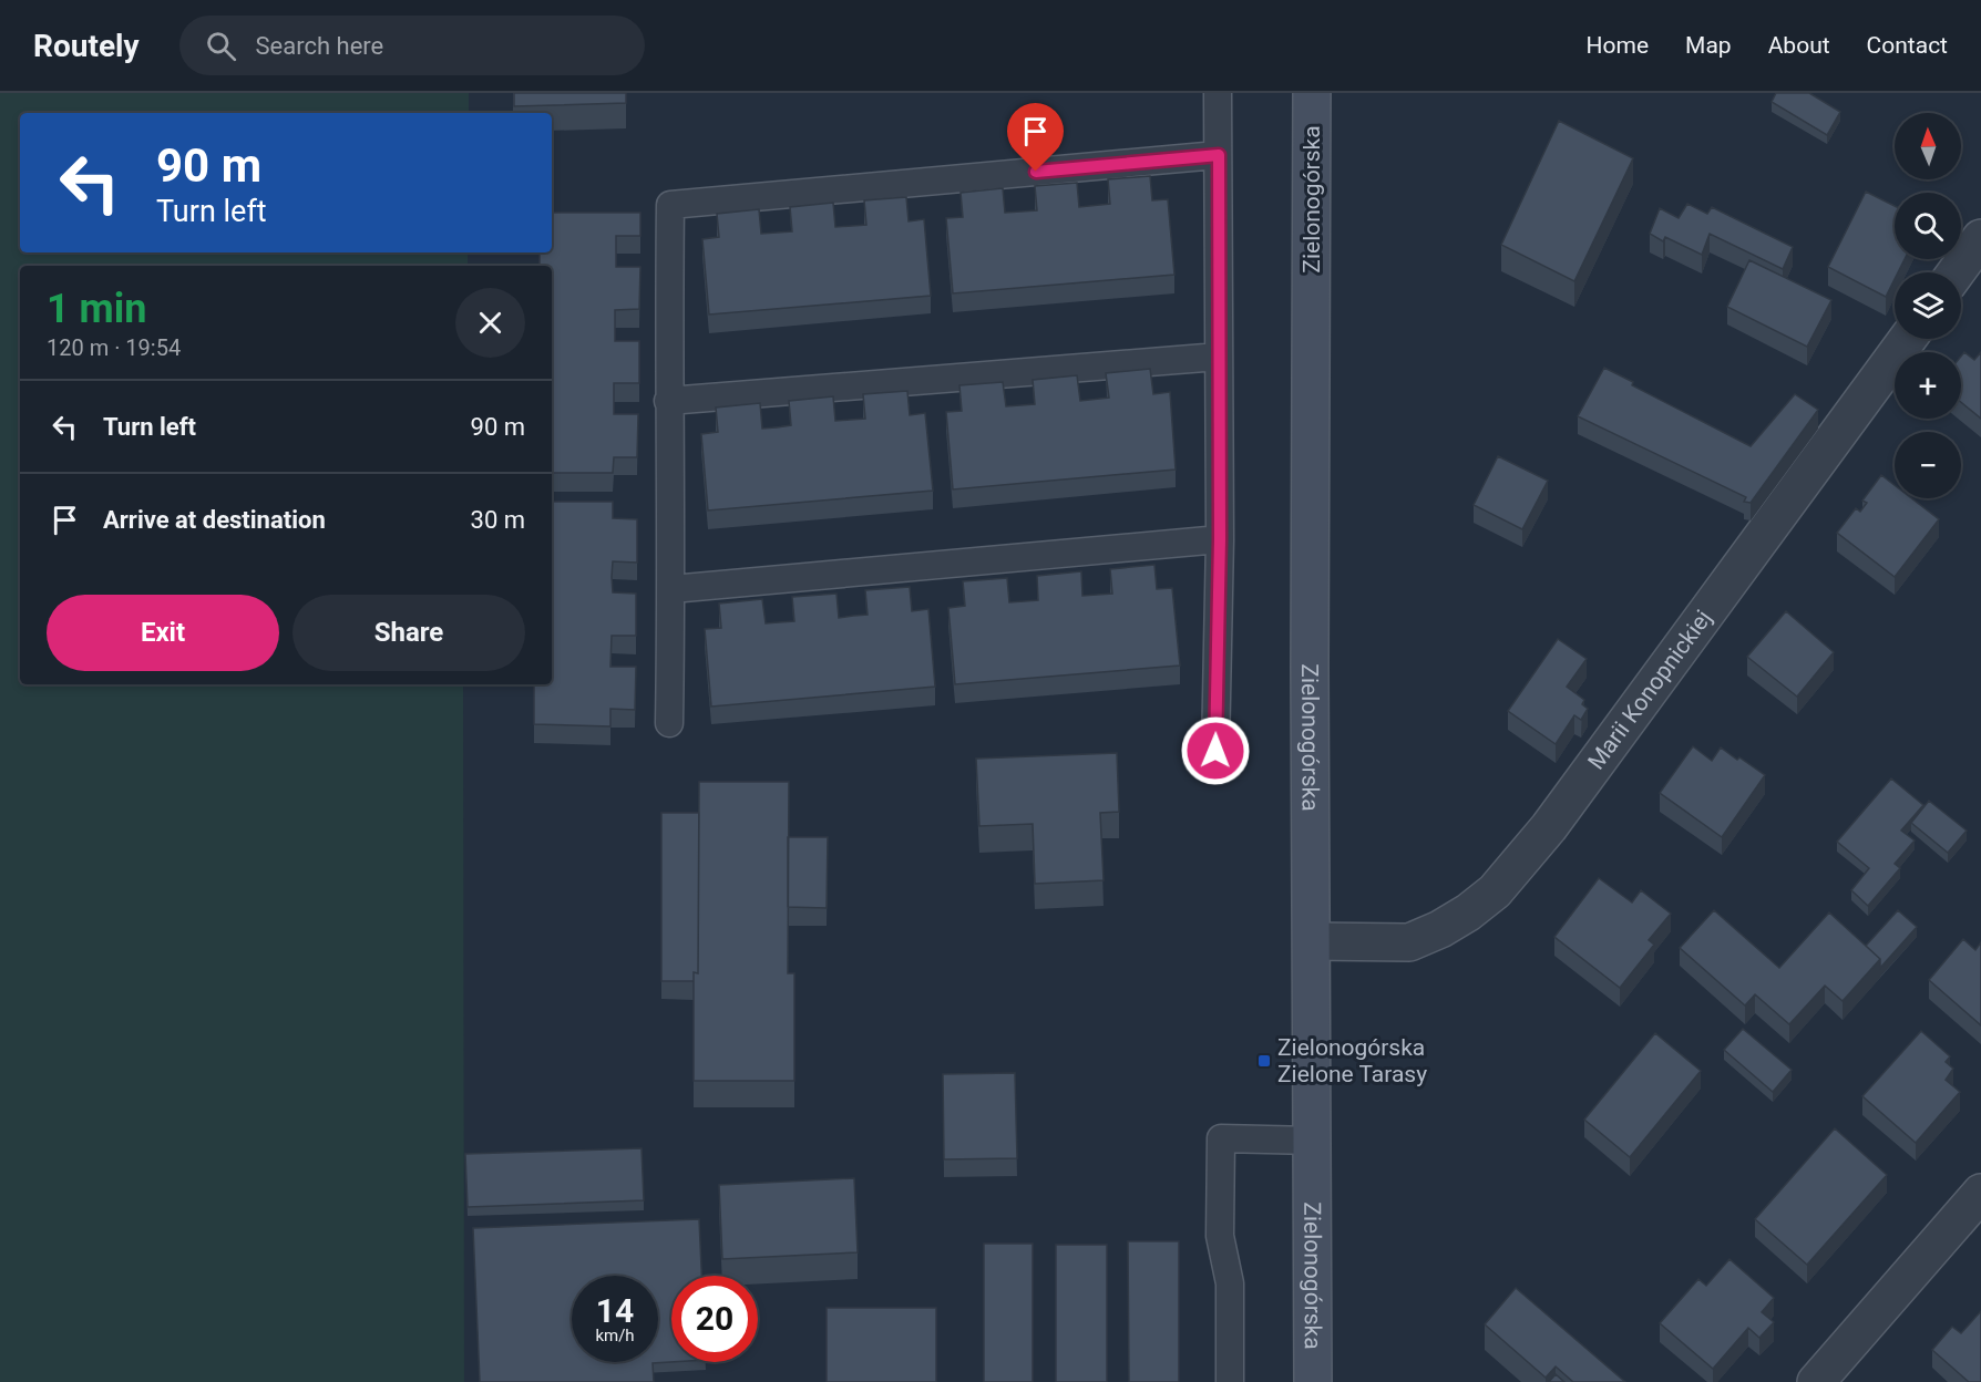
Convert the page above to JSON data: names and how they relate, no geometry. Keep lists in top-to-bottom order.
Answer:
{
  "streets": {
    "street": ["Zielonogórska", "Marii Konopnickiej"]
  },
  "crossings": [
    ["Zielonogórska", "Marii Konopnickiej"]
  ],
  "places": {
    "transit": ["Zielonogórska Zielone Tarasy"]
  },
  "north": "top",
  "page": {
    "header": "Routely",
    "search": "Search here",
    "nav": [
      "Home",
      "Map",
      "About",
      "Contact"
    ],
    "map_buttons": ["+", "−"],
    "turn": ["90 m", "Turn left"],
    "heading": ["1 min", "120 m · 19:54"],
    "list": [
      {
        "name": "Turn left",
        "value": "90 m"
      },
      {
        "name": "Arrive at destination",
        "value": "30 m"
      }
    ],
    "buttons": ["Exit", "Share"],
    "speed": "14 km/h",
    "limit": "20"
  }
}
